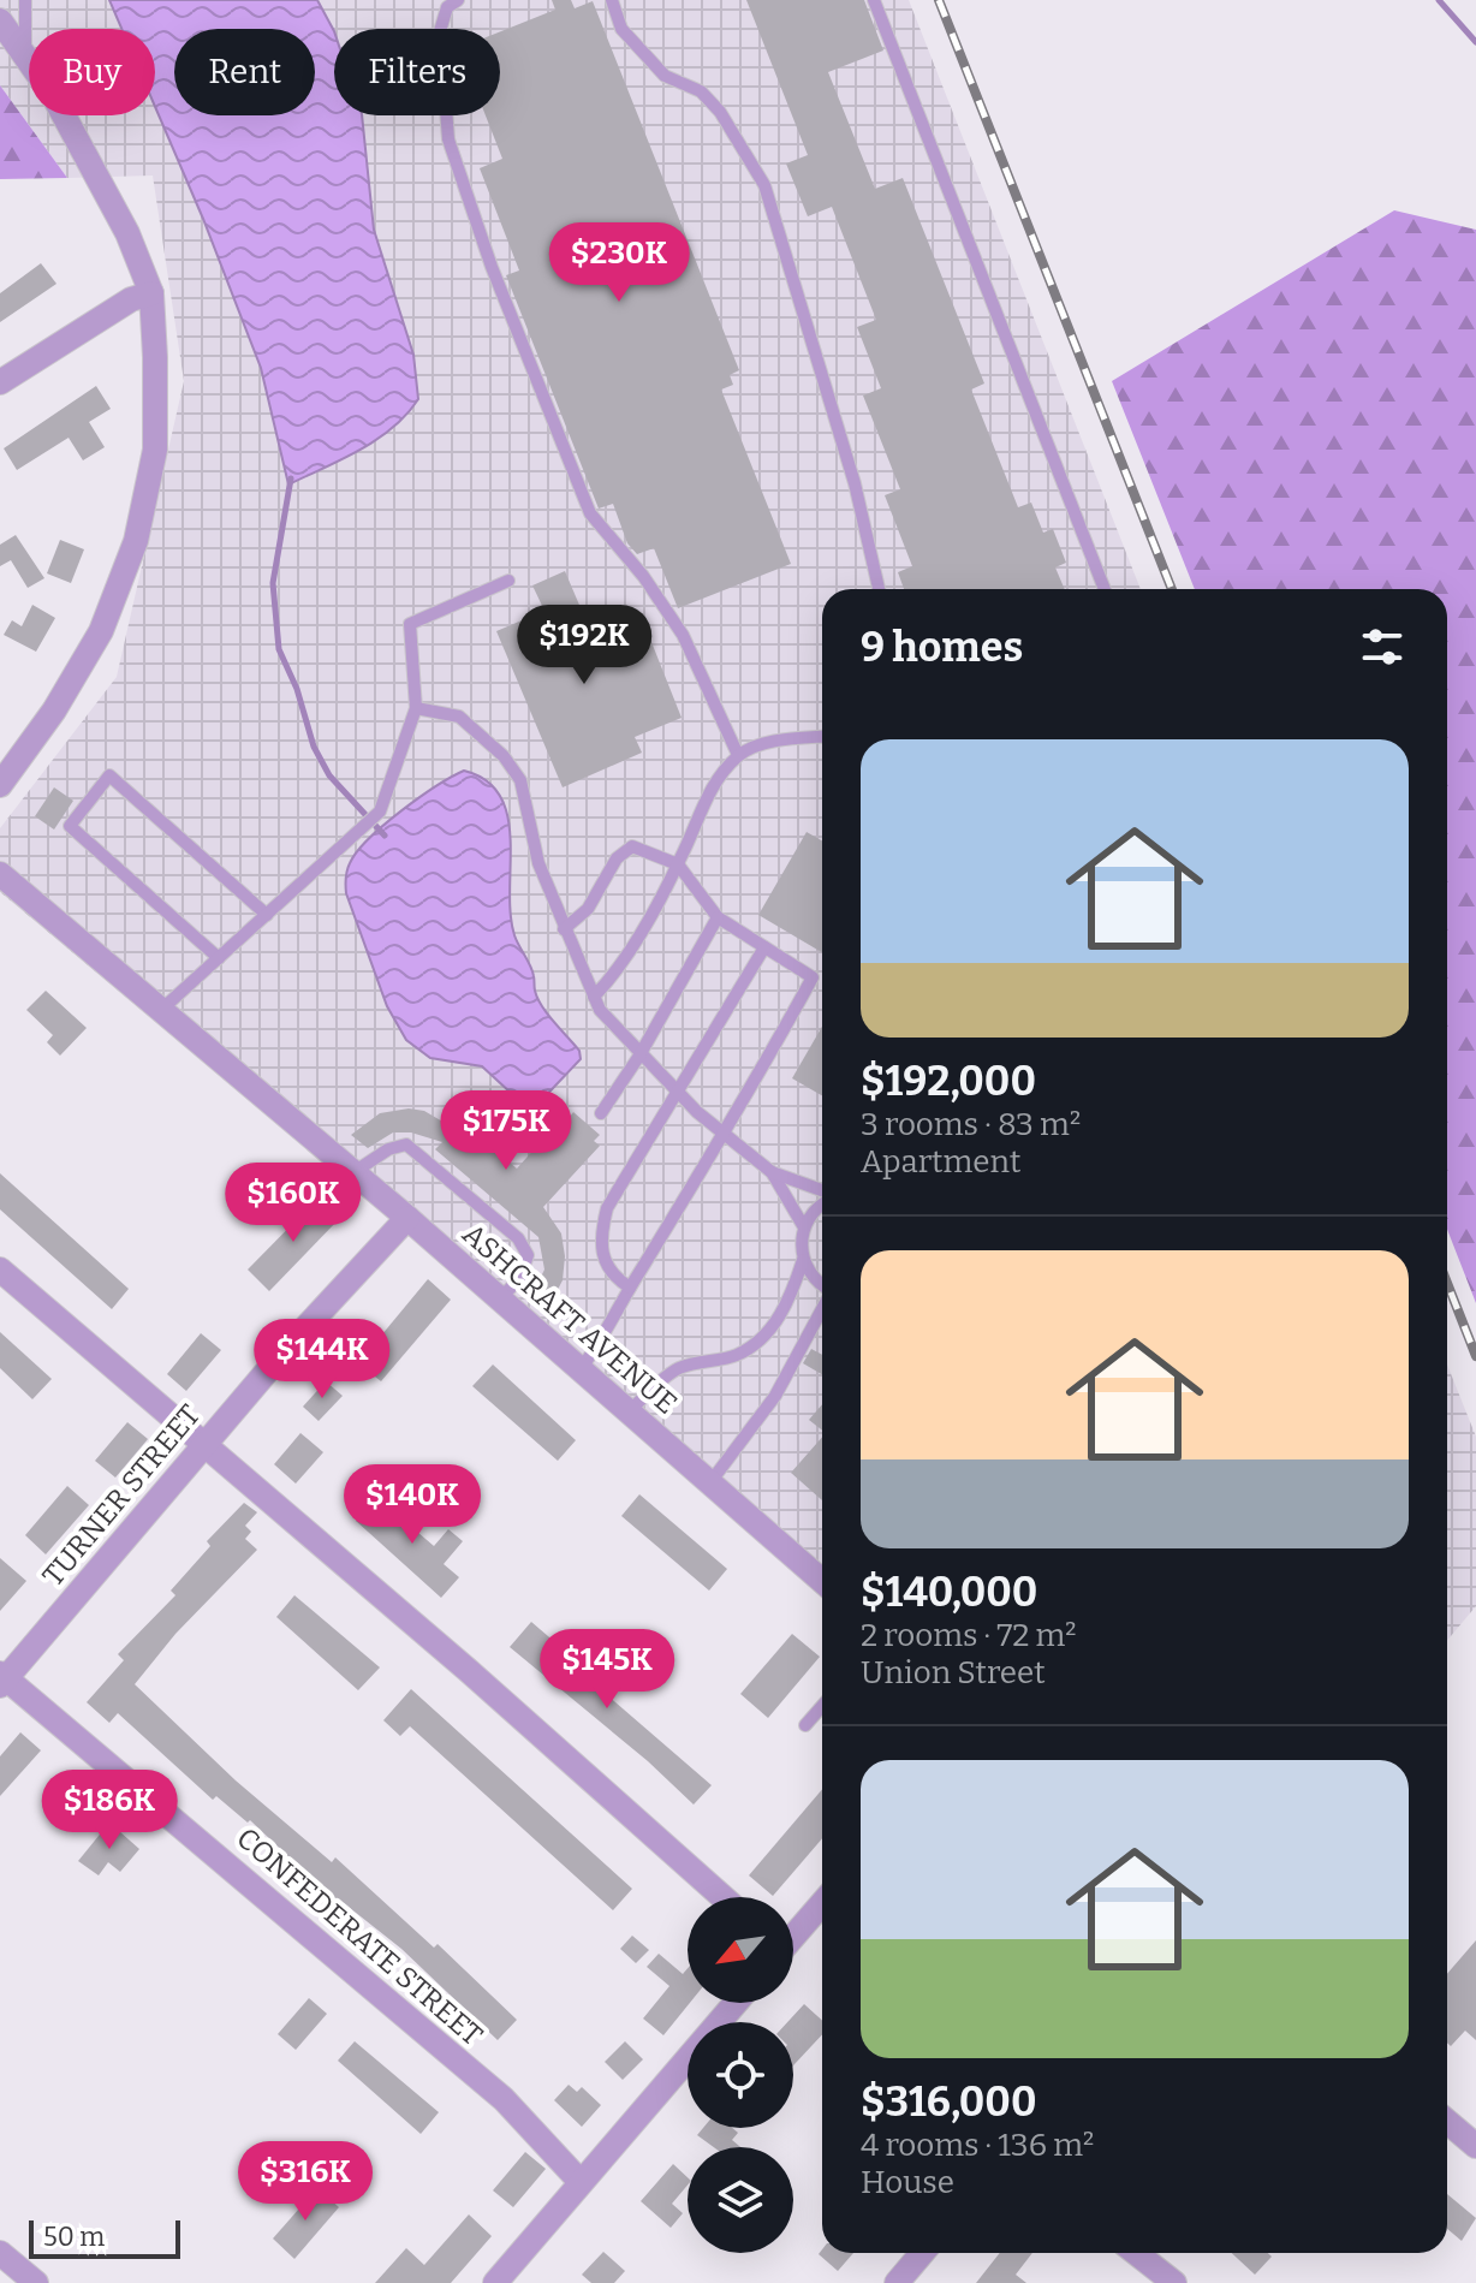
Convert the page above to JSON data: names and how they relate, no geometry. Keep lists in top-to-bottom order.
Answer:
{
  "streets": {
    "street": ["ASHCRAFT AVENUE", "TURNER STREET", "CONFEDERATE STREET"]
  },
  "crossings": [
    ["ASHCRAFT AVENUE", "TURNER STREET"],
    ["TURNER STREET", "CONFEDERATE STREET"]
  ],
  "scale_bar": "50 m",
  "north": "bottom left",
  "page": {
    "chip": ["Buy", "Rent", "Filters"],
    "price": [
      "$230K",
      "$192K",
      "$175K",
      "$160K",
      "$144K",
      "$140K",
      "$145K",
      "$186K",
      "$316K"
    ],
    "heading": "9 homes",
    "list": [
      {
        "name": "$192,000",
        "note": "3 rooms · 83 m² · Apartment"
      },
      {
        "name": "$140,000",
        "note": "2 rooms · 72 m² · Union Street"
      },
      {
        "name": "$316,000",
        "note": "4 rooms · 136 m² · House"
      }
    ],
    "scale": "50 m"
  }
}
